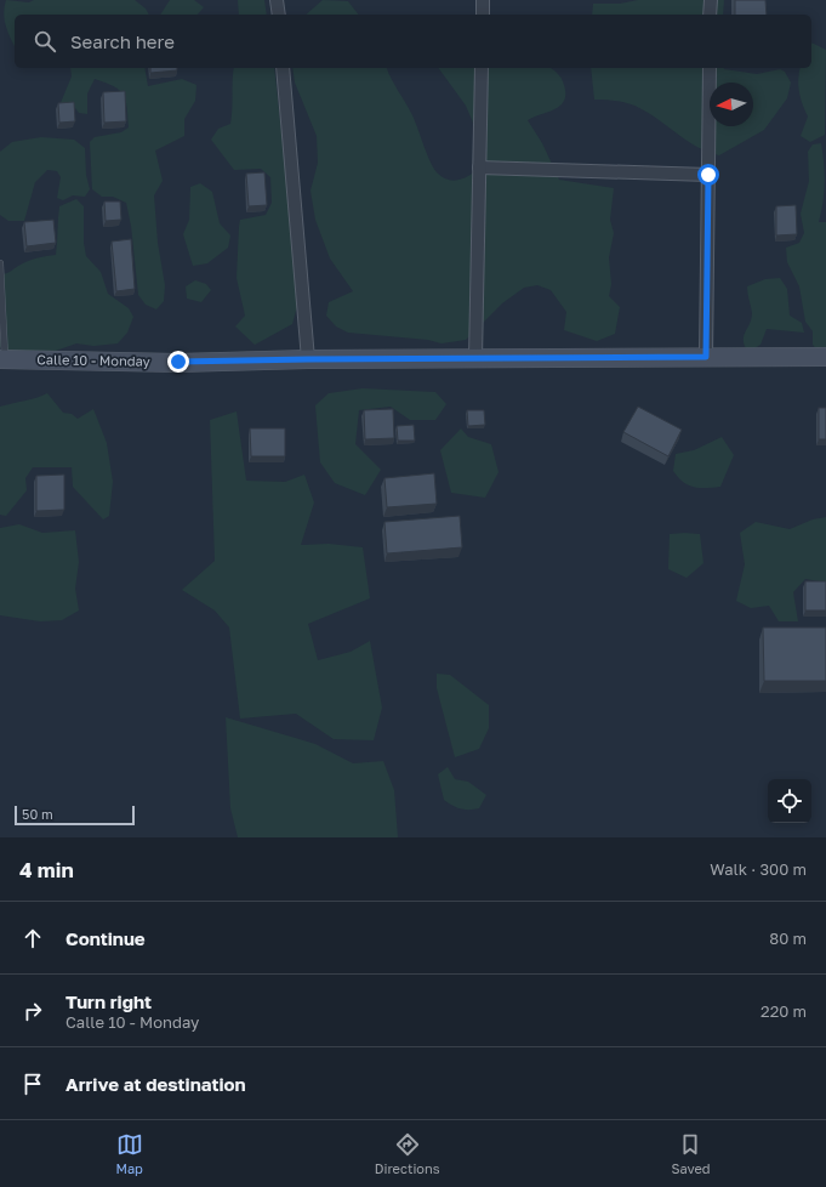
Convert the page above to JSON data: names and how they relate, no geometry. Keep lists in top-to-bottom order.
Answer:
{
  "streets": {
    "street": ["Calle 10 - Monday"]
  },
  "scale_bar": "50 m",
  "north": "left",
  "page": {
    "search": "Search here",
    "scale": "50 m",
    "heading": ["4 min", "Walk · 300 m"],
    "list": [
      ["Continue", "80 m"],
      ["Turn right", "Calle 10 - Monday", "220 m"],
      "Arrive at destination"
    ],
    "nav": ["Map", "Directions", "Saved"]
  }
}
